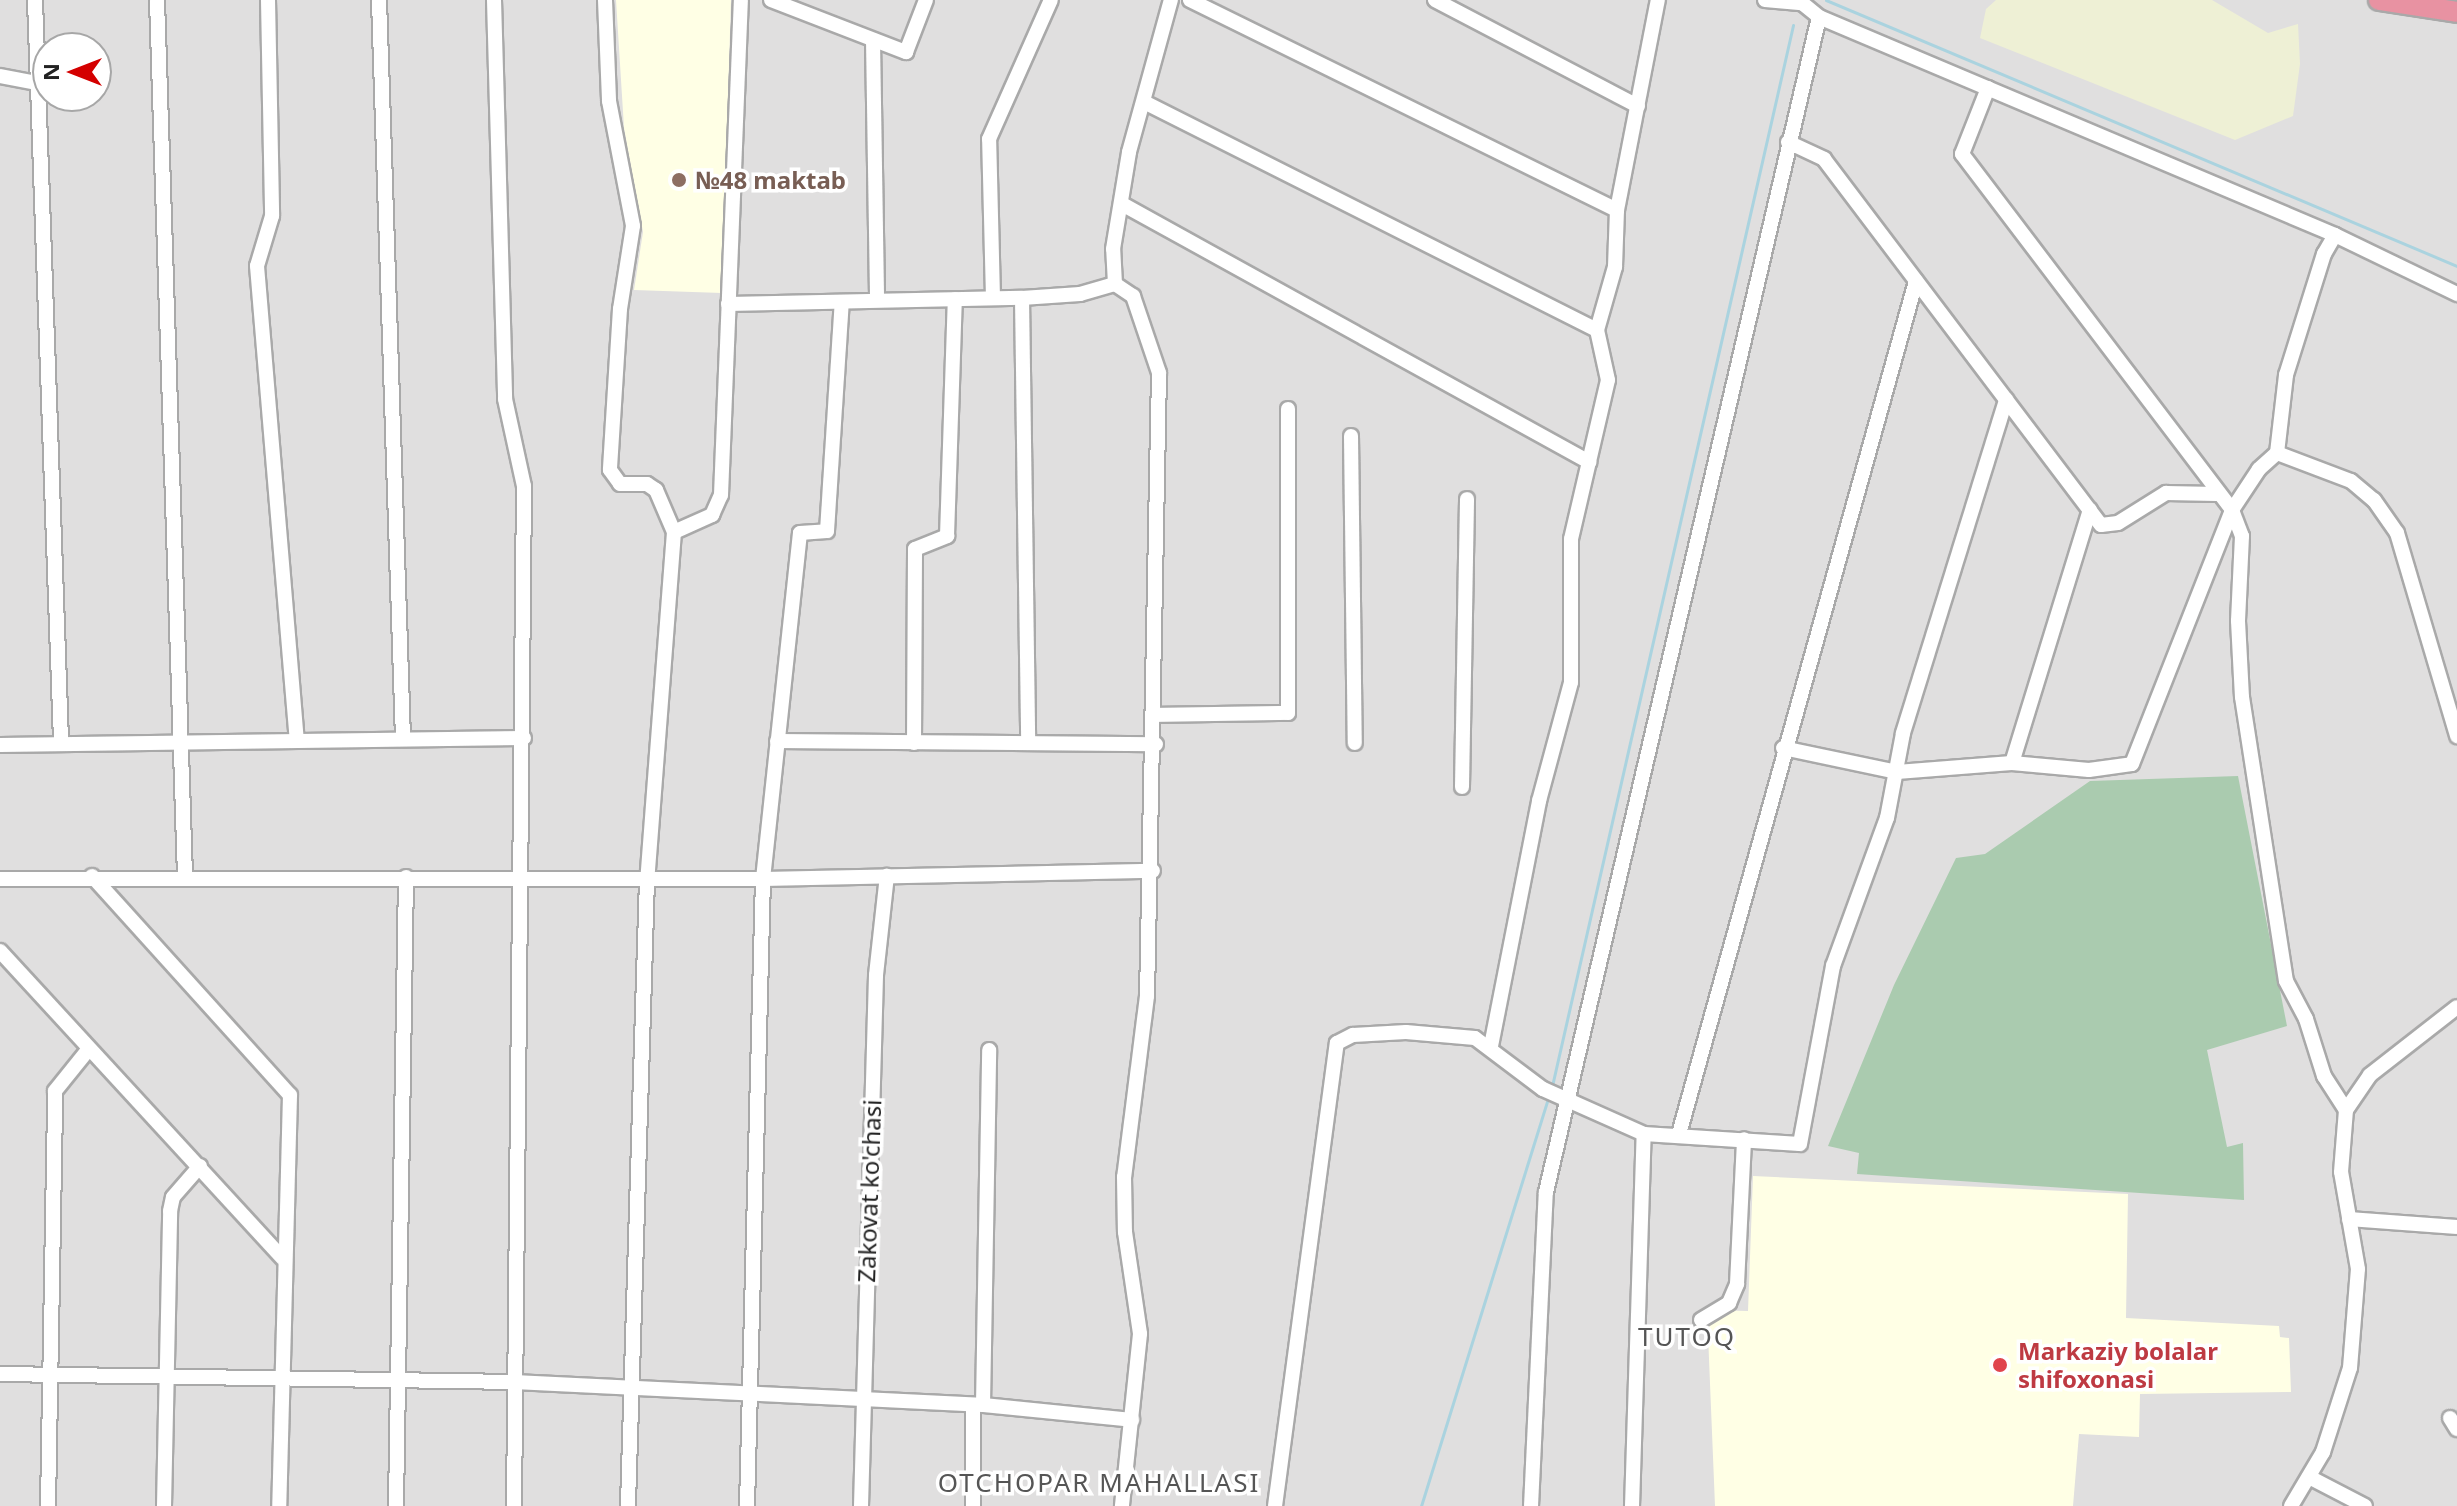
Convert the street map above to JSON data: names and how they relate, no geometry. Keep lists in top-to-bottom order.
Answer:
{
  "streets": {
    "street": ["Zakovat ko'chasi"]
  },
  "districts": ["TUTOQ", "OTCHOPAR MAHALLASI"],
  "places": ["№48 maktab", "Markaziy bolalar shifoxonasi"],
  "north": "left"
}
